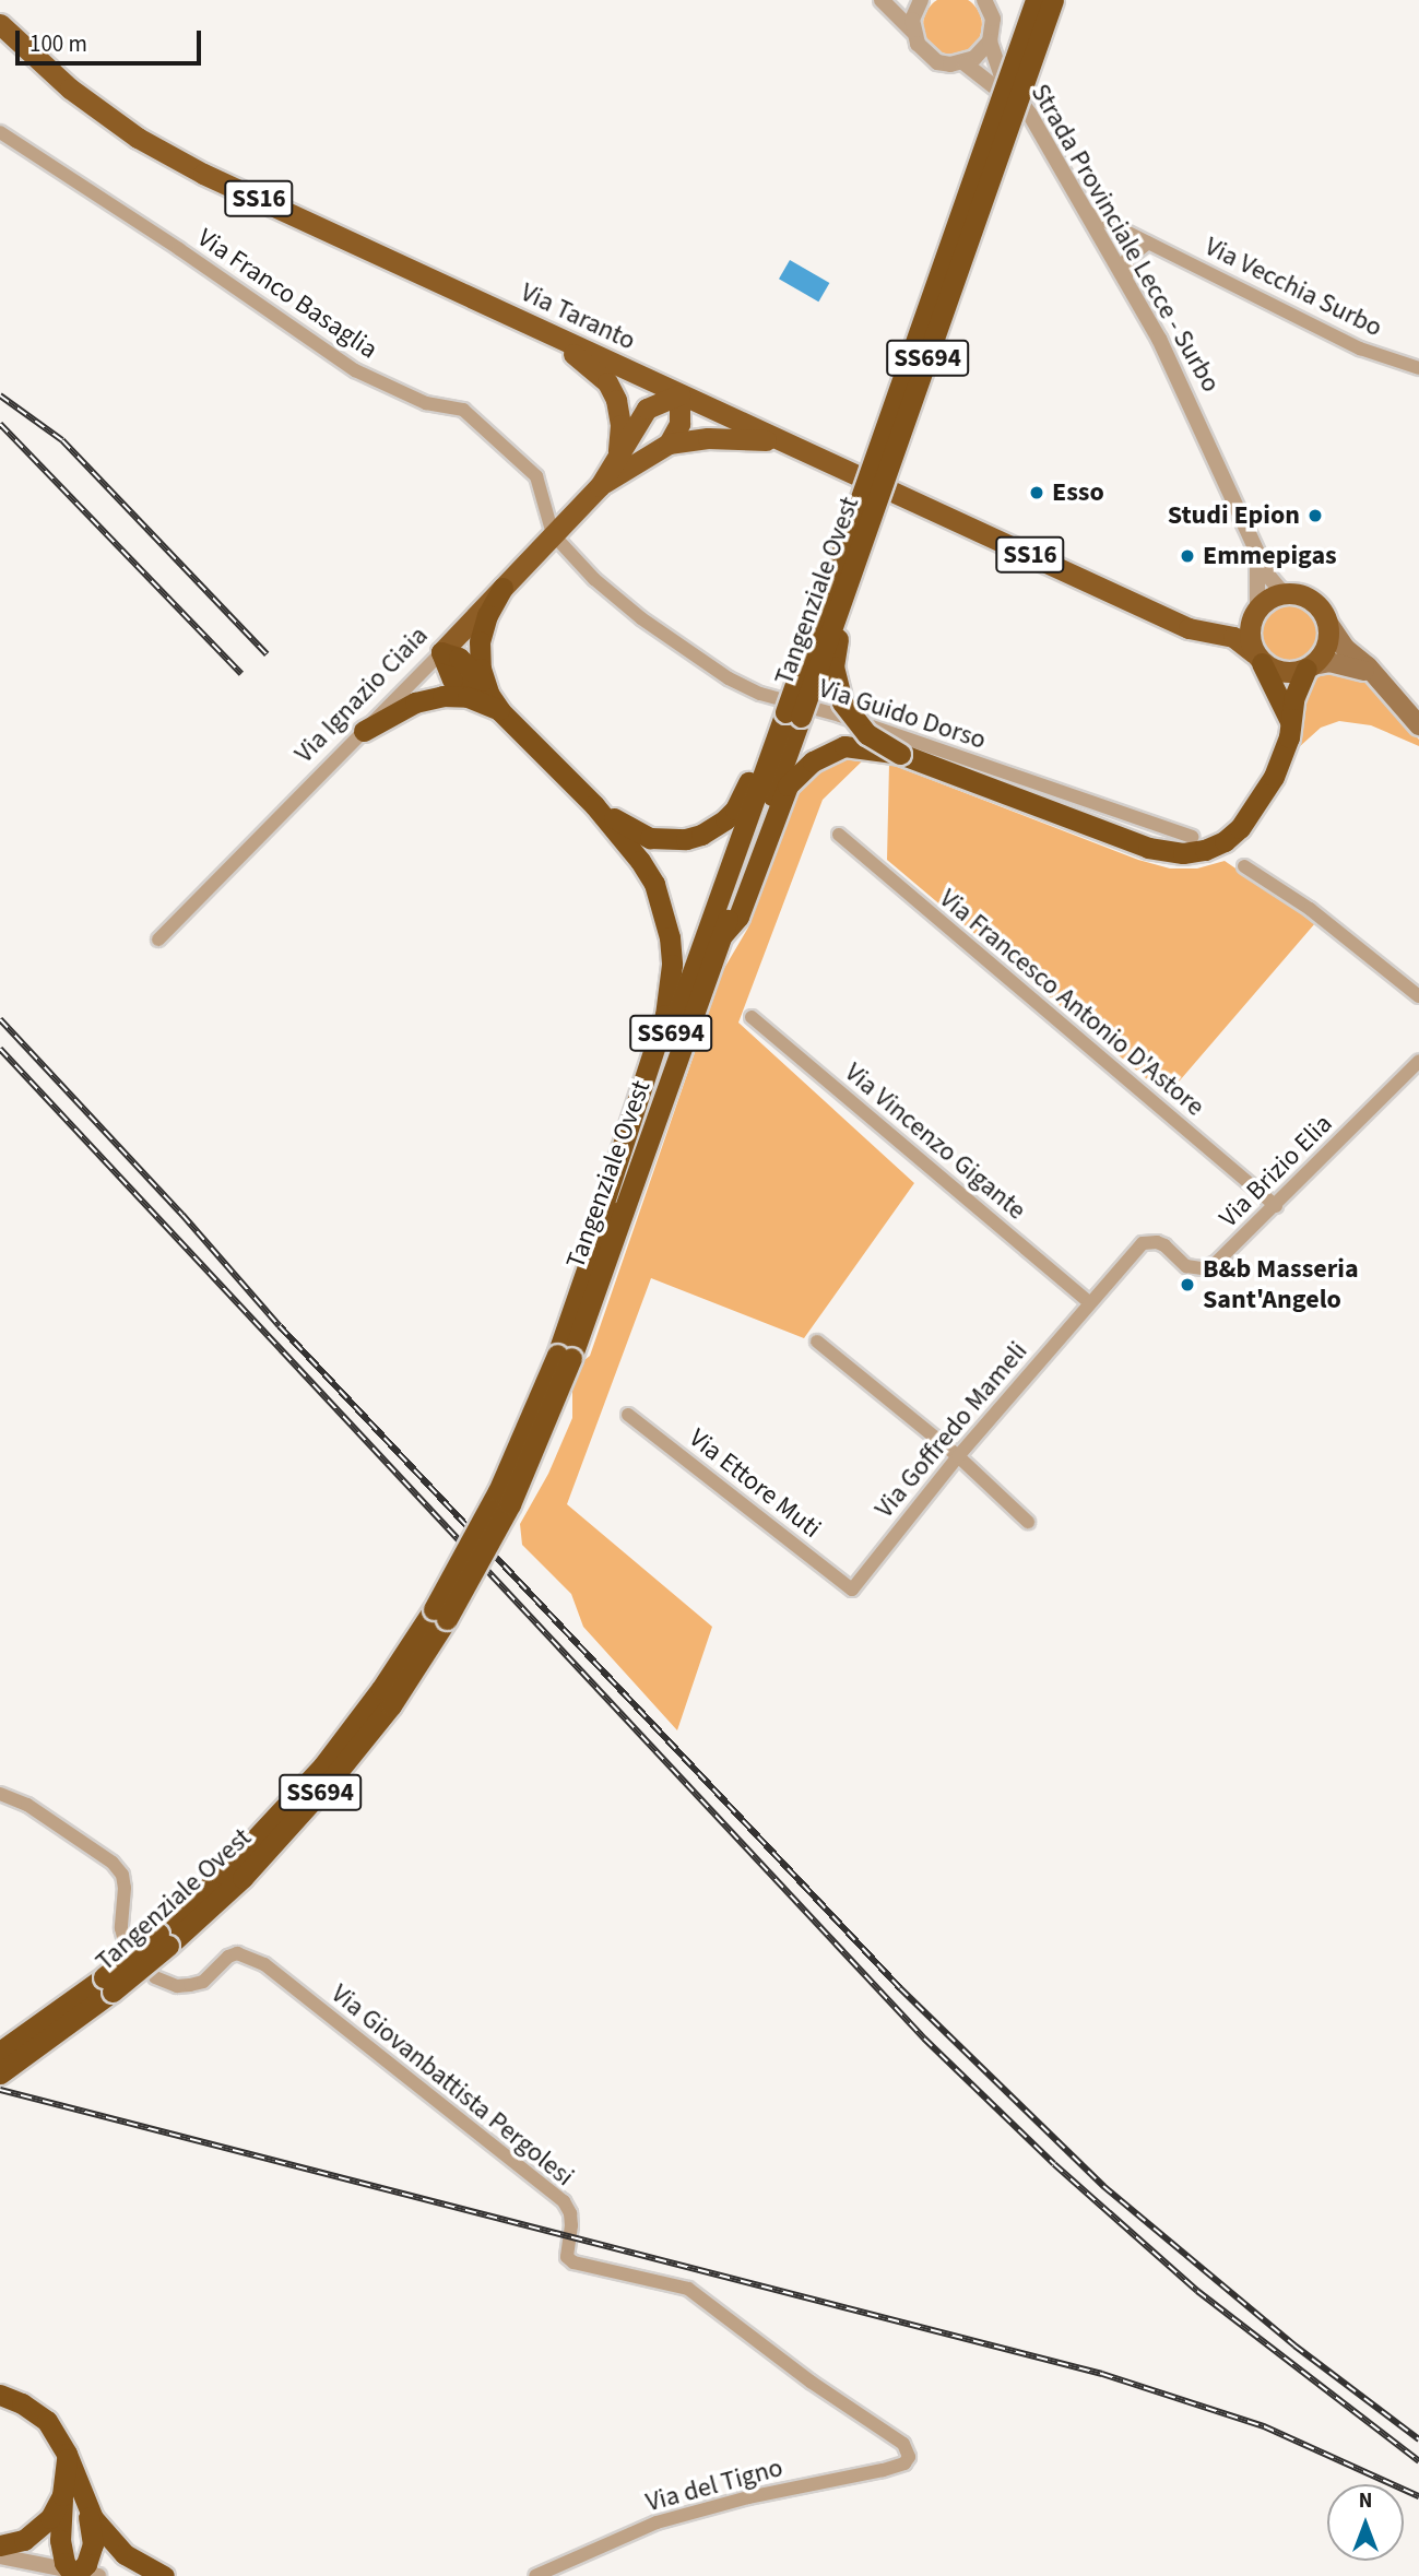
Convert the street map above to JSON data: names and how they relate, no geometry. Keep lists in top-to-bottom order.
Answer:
{
  "streets": {
    "highway": ["SS694", "Tangenziale Ovest"],
    "main road": ["SS16", "Via Taranto", "Via Ignazio Ciaia"],
    "street": [
      "Strada Provinciale Lecce - Surbo",
      "Via Vecchia Surbo",
      "Via Franco Basaglia",
      "Via Guido Dorso",
      "Via Francesco Antonio D'Astore",
      "Via Vincenzo Gigante",
      "Via Brizio Elia",
      "Via Goffredo Mameli",
      "Via Ettore Muti",
      "Via Giovanbattista Pergolesi",
      "Via del Tigno"
    ]
  },
  "crossings": [
    ["Strada Provinciale Lecce - Surbo", "Via Vecchia Surbo"],
    ["Strada Provinciale Lecce - Surbo", "Via Taranto"],
    ["Via Franco Basaglia", "Via Ignazio Ciaia"],
    ["Via Franco Basaglia", "Via Guido Dorso"],
    ["Via Taranto", "Via Ignazio Ciaia"],
    ["Via Ignazio Ciaia", "Via Guido Dorso"],
    ["Via Francesco Antonio D'Astore", "Via Brizio Elia"],
    ["Via Vincenzo Gigante", "Via Brizio Elia"],
    ["Via Vincenzo Gigante", "Via Goffredo Mameli"],
    ["Via Brizio Elia", "Via Goffredo Mameli"],
    ["Via Goffredo Mameli", "Via Ettore Muti"],
    ["Via Giovanbattista Pergolesi", "Via del Tigno"]
  ],
  "places": [
    "Esso",
    "Studi Epion",
    "Emmepigas",
    "B&b Masseria Sant'Angelo"
  ],
  "scale_bar": "100 m",
  "north": "top"
}
